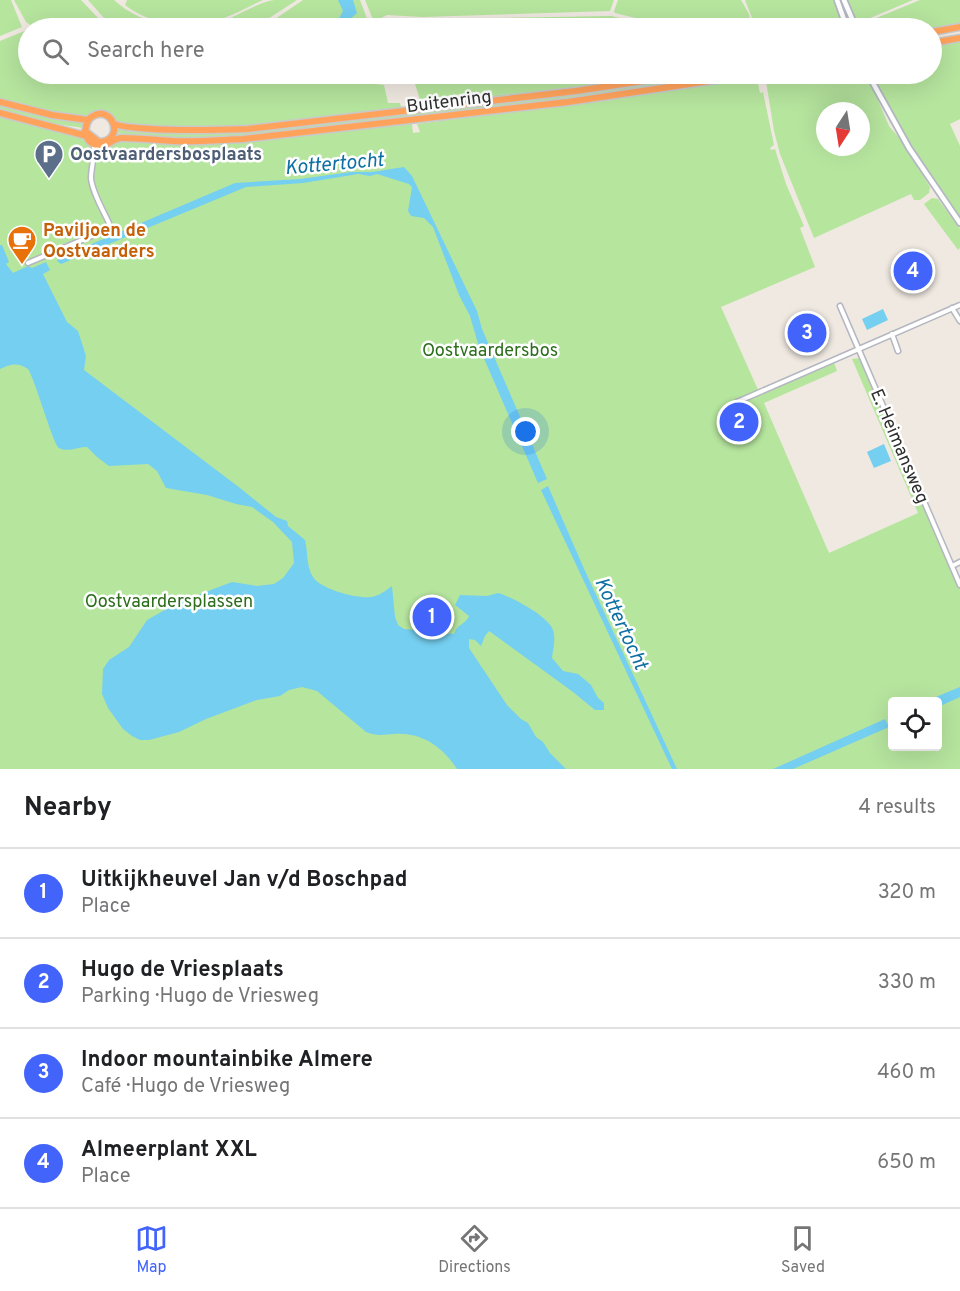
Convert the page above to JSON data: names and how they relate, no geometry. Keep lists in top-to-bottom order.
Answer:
{
  "streets": {
    "highway": ["Buitenring"],
    "street": ["E. Heimansweg"]
  },
  "water": ["Kottertocht"],
  "parks": ["Oostvaardersbos", "Oostvaardersplassen"],
  "places": {
    "parking": ["Oostvaardersbosplaats"],
    "cafe": ["Paviljoen de Oostvaarders"]
  },
  "north": "bottom",
  "page": {
    "search": "Search here",
    "pins": [
      "4",
      "3",
      "2",
      "1"
    ],
    "heading": ["Nearby", "4 results"],
    "list": [
      {
        "mark": "1",
        "name": "Uitkijkheuvel Jan v/d Boschpad",
        "note": "Place",
        "value": "320 m"
      },
      {
        "mark": "2",
        "name": "Hugo de Vriesplaats",
        "note": "Parking · Hugo de Vriesweg",
        "value": "330 m"
      },
      {
        "mark": "3",
        "name": "Indoor mountainbike Almere",
        "note": "Café · Hugo de Vriesweg",
        "value": "460 m"
      },
      {
        "mark": "4",
        "name": "Almeerplant XXL",
        "note": "Place",
        "value": "650 m"
      }
    ],
    "nav": ["Map", "Directions", "Saved"]
  }
}
